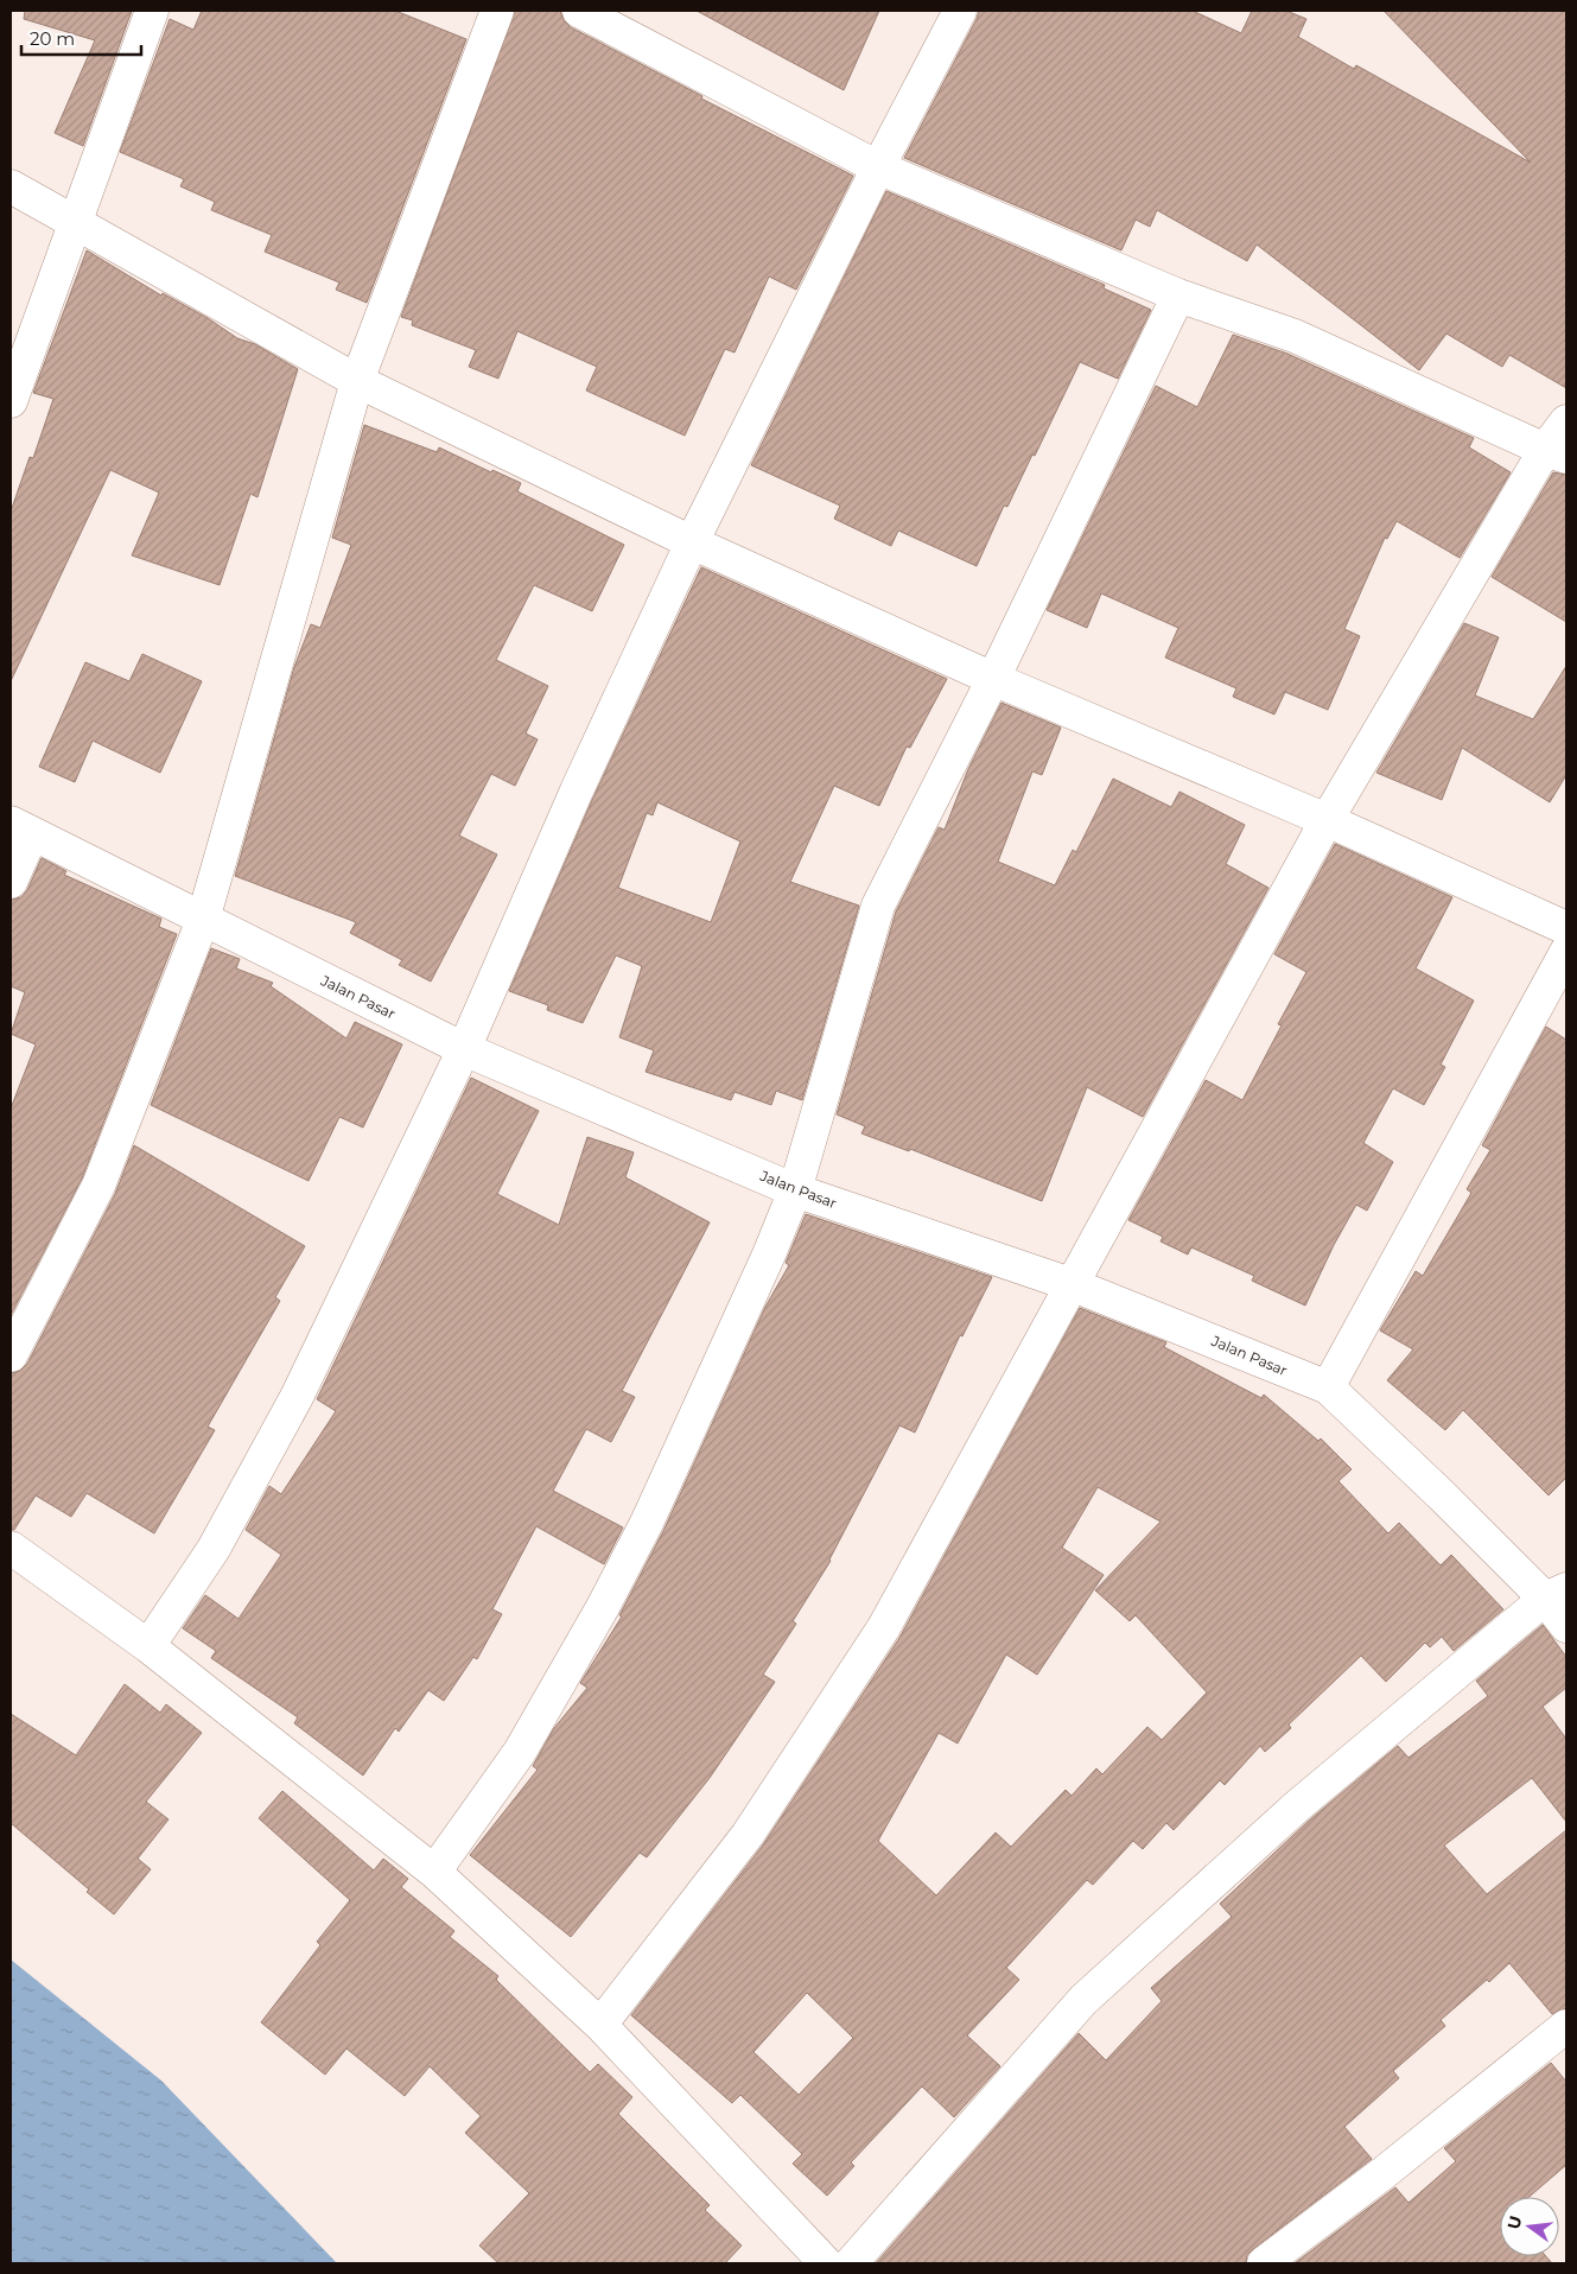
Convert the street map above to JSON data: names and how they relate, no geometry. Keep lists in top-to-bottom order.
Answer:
{
  "streets": {
    "street": ["Jalan Pasar"]
  },
  "scale_bar": "20 m",
  "north": "left"
}
